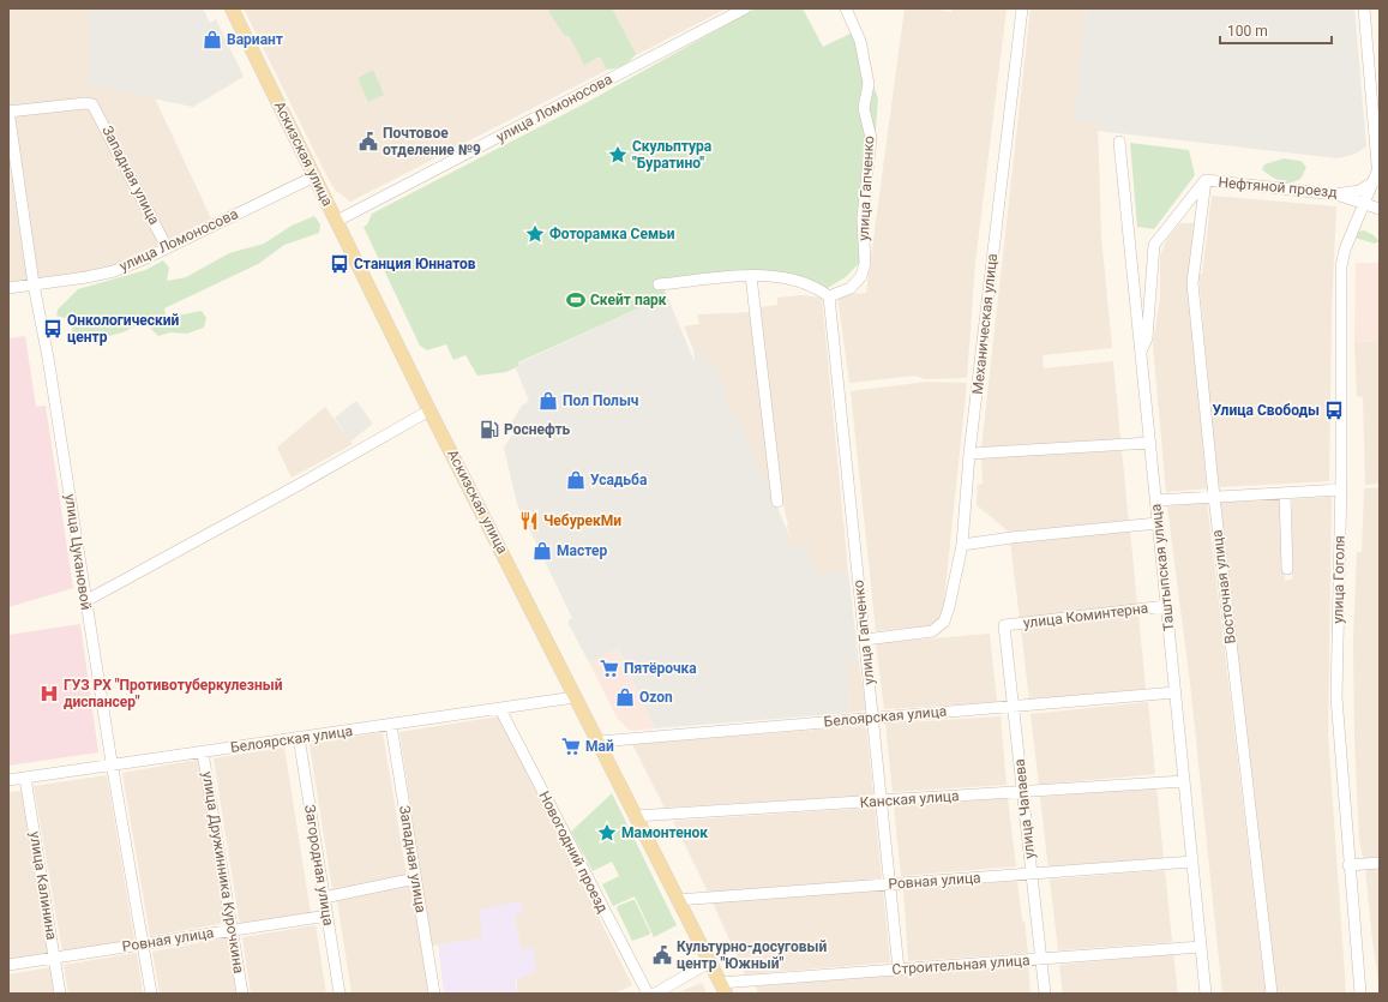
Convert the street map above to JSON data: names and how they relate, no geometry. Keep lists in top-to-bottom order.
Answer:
{
  "streets": {
    "main road": ["Аскизская улица"],
    "street": [
      "улица Ломоносова",
      "Западная улица",
      "Нефтяной проезд",
      "улица Гапченко",
      "Механическая улица",
      "улица Цукановой",
      "Таштыпская улица",
      "улица Гоголя",
      "Восточная улица",
      "улица Коминтерна",
      "Белоярская улица",
      "Канская улица",
      "улица Чапаева",
      "Новогодний проезд",
      "Загородная улица",
      "улица Дружинника Курочкина",
      "Ровная улица",
      "улица Калинина",
      "Строительная улица"
    ]
  },
  "crossings": [
    ["улица Ломоносова", "Аскизская улица"],
    ["улица Ломоносова", "Западная улица"],
    ["улица Ломоносова", "улица Цукановой"],
    ["Аскизская улица", "Белоярская улица"],
    ["Аскизская улица", "Канская улица"],
    ["Аскизская улица", "Ровная улица"],
    ["Аскизская улица", "Строительная улица"],
    ["Западная улица", "улица Цукановой"],
    ["Западная улица", "Белоярская улица"],
    ["Нефтяной проезд", "улица Гоголя"],
    ["Нефтяной проезд", "Восточная улица"],
    ["улица Гапченко", "Механическая улица"],
    ["улица Гапченко", "Белоярская улица"],
    ["улица Гапченко", "Канская улица"],
    ["улица Гапченко", "Ровная улица"],
    ["улица Гапченко", "Строительная улица"],
    ["улица Цукановой", "Белоярская улица"],
    ["улица Цукановой", "Ровная улица"],
    ["Таштыпская улица", "улица Коминтерна"],
    ["Таштыпская улица", "Белоярская улица"],
    ["Таштыпская улица", "Канская улица"],
    ["Таштыпская улица", "Ровная улица"],
    ["Таштыпская улица", "Строительная улица"],
    ["улица Коминтерна", "улица Чапаева"],
    ["Белоярская улица", "улица Чапаева"],
    ["Белоярская улица", "Новогодний проезд"],
    ["Белоярская улица", "Загородная улица"],
    ["Белоярская улица", "улица Дружинника Курочкина"],
    ["Белоярская улица", "улица Калинина"],
    ["Канская улица", "улица Чапаева"],
    ["улица Чапаева", "Ровная улица"],
    ["улица Чапаева", "Строительная улица"],
    ["Загородная улица", "Ровная улица"],
    ["улица Дружинника Курочкина", "Ровная улица"],
    ["Ровная улица", "улица Калинина"]
  ],
  "places": {
    "shop": [
      "Вариант",
      "Пол Полыч",
      "Усадьба",
      "Мастер",
      "Ozon"
    ],
    "public building": ["Почтовое отделение №9", "Культурно-досуговый центр \"Южный\""],
    "place": ["Скульптура \"Буратино\"", "Фоторамка Семьи", "Мамонтенок"],
    "bus stop": ["Станция Юннатов", "Онкологический центр", "Улица Свободы"],
    "sports": ["Скейт парк"],
    "fuel station": ["Роснефть"],
    "restaurant": ["ЧебурекМи"],
    "supermarket": ["Пятёрочка", "Май"],
    "hospital": ["ГУЗ РХ \"Противотуберкулезный диспансер\""]
  },
  "scale_bar": "100 m"
}
